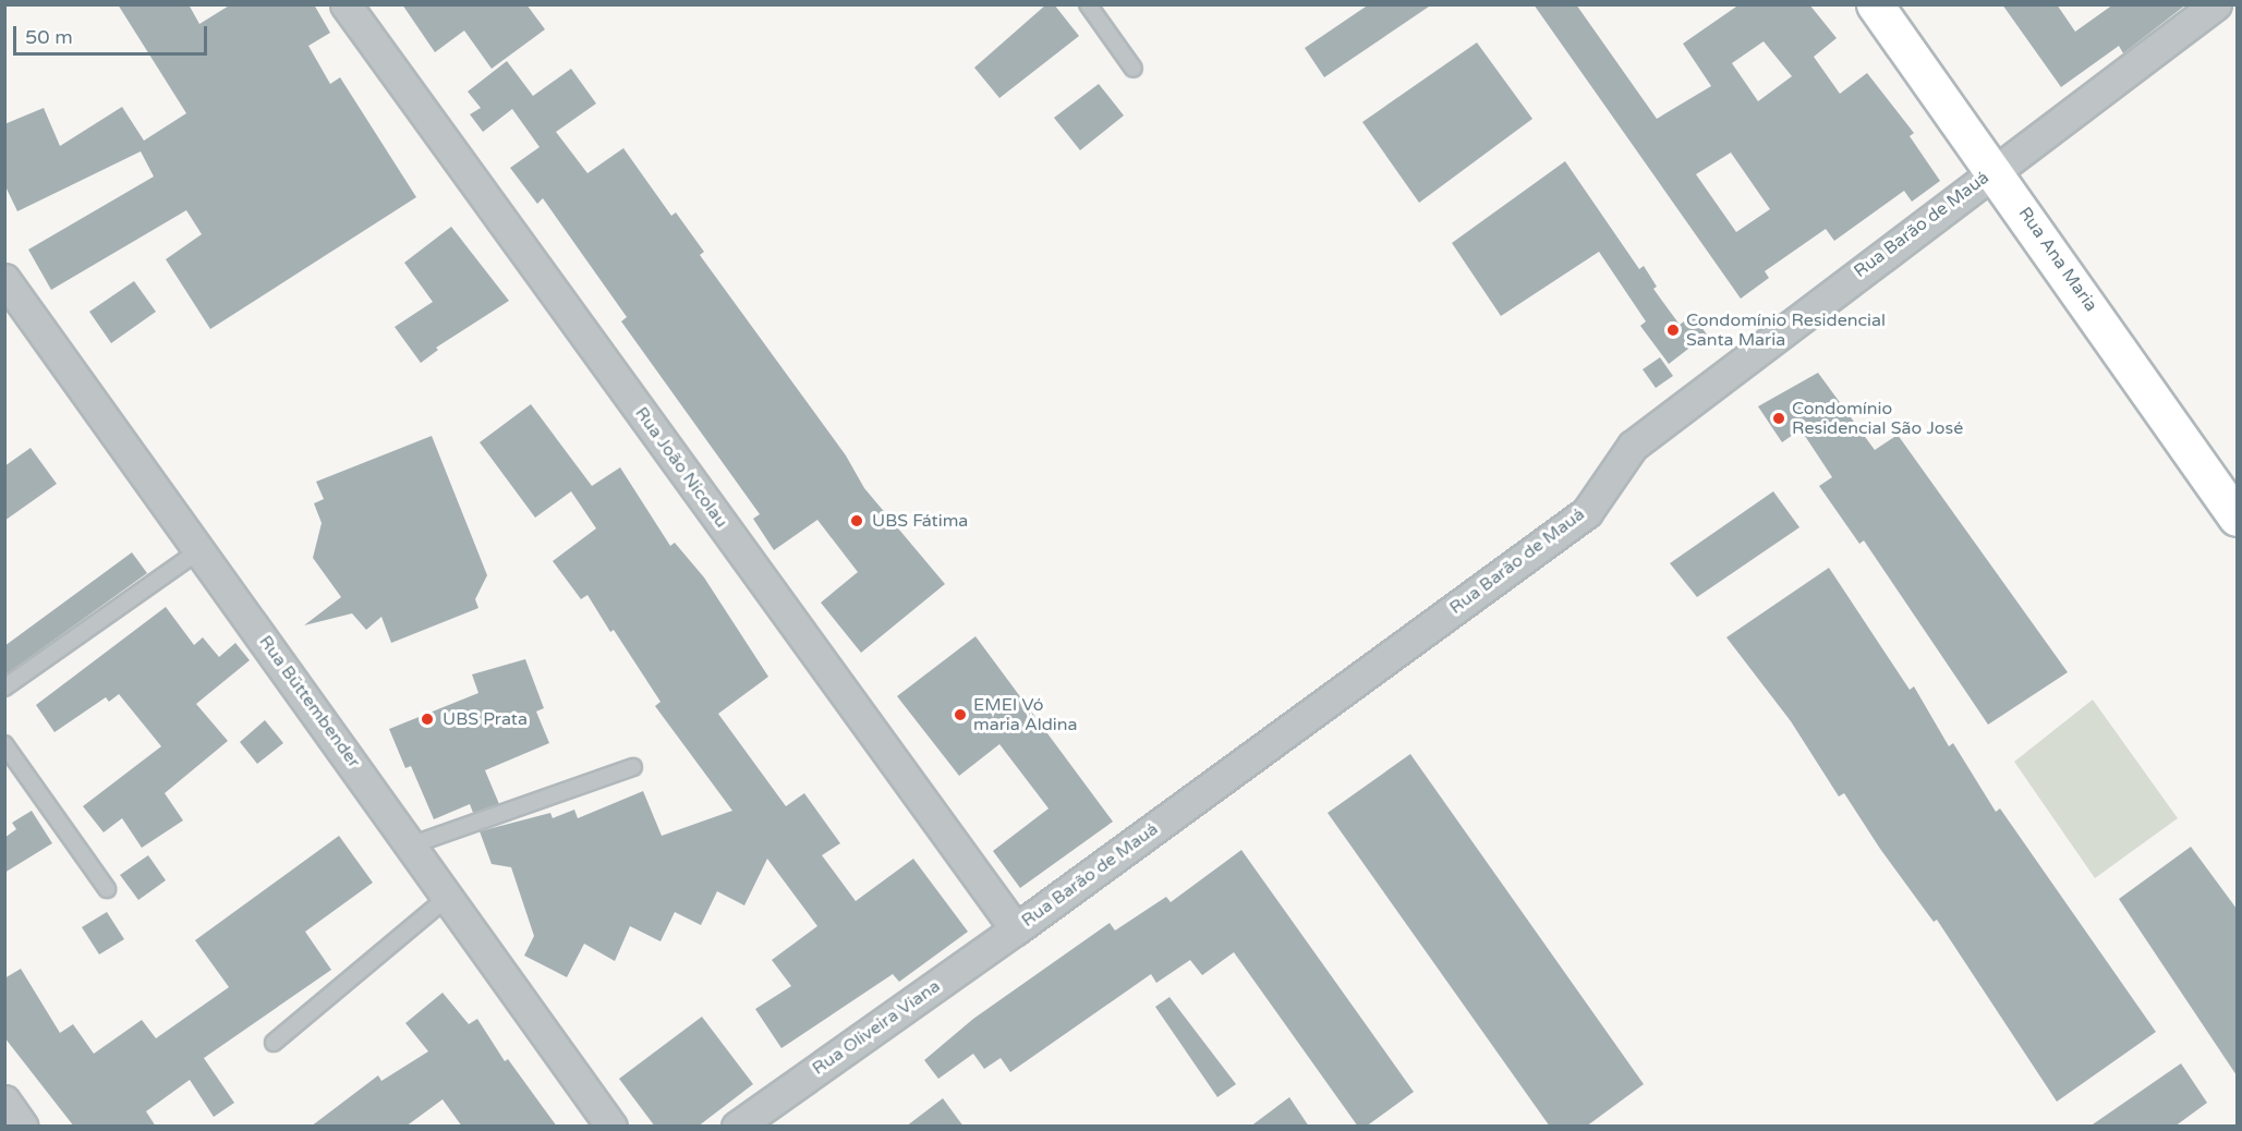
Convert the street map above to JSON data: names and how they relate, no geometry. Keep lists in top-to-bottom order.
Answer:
{
  "streets": {
    "street": [
      "Rua Barão de Mauá",
      "Rua Ana Maria",
      "Rua João Nicolau",
      "Rua Büttembender",
      "Rua Oliveira Viana"
    ]
  },
  "crossings": [
    ["Rua Barão de Mauá", "Rua Ana Maria"],
    ["Rua Barão de Mauá", "Rua João Nicolau"],
    ["Rua Barão de Mauá", "Rua Oliveira Viana"],
    ["Rua João Nicolau", "Rua Oliveira Viana"]
  ],
  "places": [
    "Condomínio Residencial Santa Maria",
    "Condomínio Residencial São José",
    "UBS Fátima",
    "EMEI Vó maria Aldina",
    "UBS Prata"
  ],
  "scale_bar": "50 m"
}
